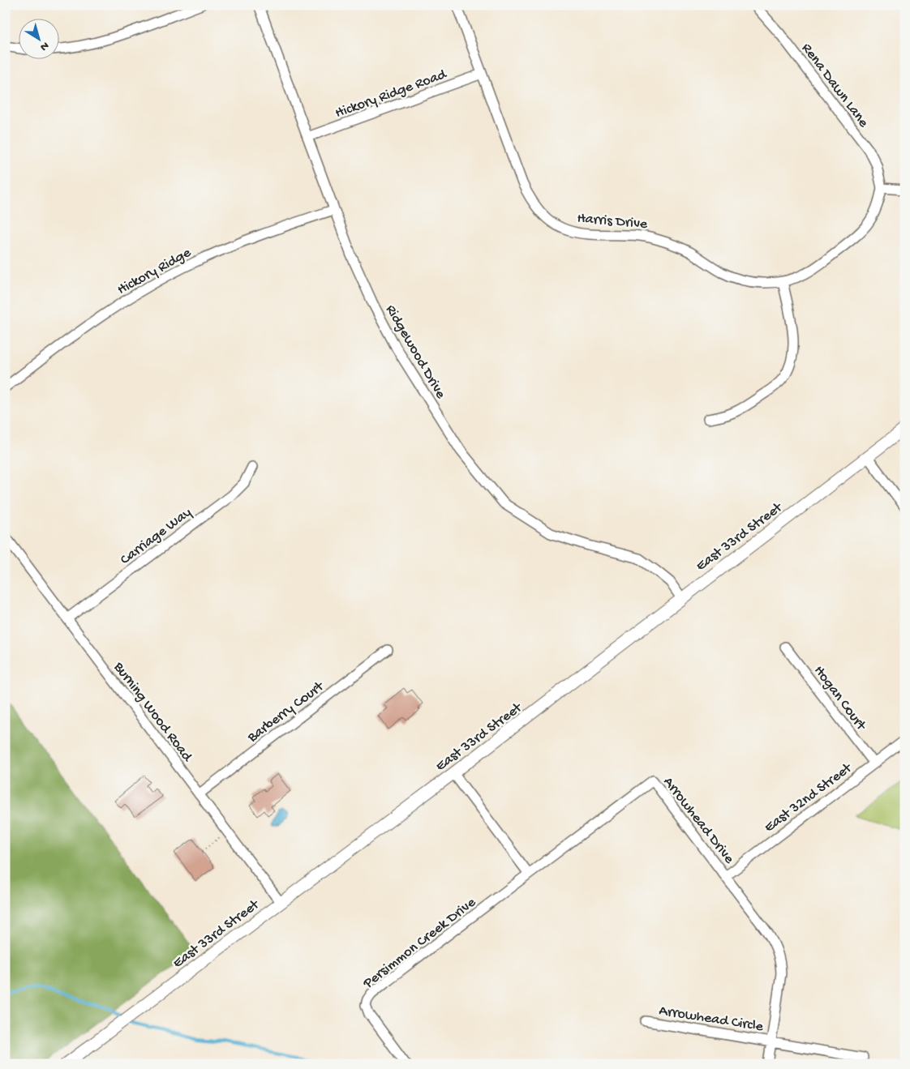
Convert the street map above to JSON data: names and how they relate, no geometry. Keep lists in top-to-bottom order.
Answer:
{
  "streets": {
    "street": [
      "Rena Dawn Lane",
      "Hickory Ridge Road",
      "Harris Drive",
      "Hickory Ridge",
      "Ridgewood Drive",
      "Carriage Way",
      "East 33rd Street",
      "Hogan Court",
      "Burning Wood Road",
      "Barberry Court",
      "East 32nd Street",
      "Arrowhead Drive",
      "Persimmon Creek Drive",
      "Arrowhead Circle"
    ]
  },
  "crossings": [
    ["Rena Dawn Lane", "Harris Drive"],
    ["Hickory Ridge Road", "Harris Drive"],
    ["Hickory Ridge Road", "Ridgewood Drive"],
    ["Hickory Ridge", "Ridgewood Drive"],
    ["Ridgewood Drive", "East 33rd Street"],
    ["Carriage Way", "Burning Wood Road"],
    ["East 33rd Street", "Burning Wood Road"],
    ["Hogan Court", "East 32nd Street"],
    ["Burning Wood Road", "Barberry Court"],
    ["East 32nd Street", "Arrowhead Drive"],
    ["Arrowhead Drive", "Persimmon Creek Drive"],
    ["Arrowhead Drive", "Arrowhead Circle"]
  ],
  "north": "bottom right"
}
